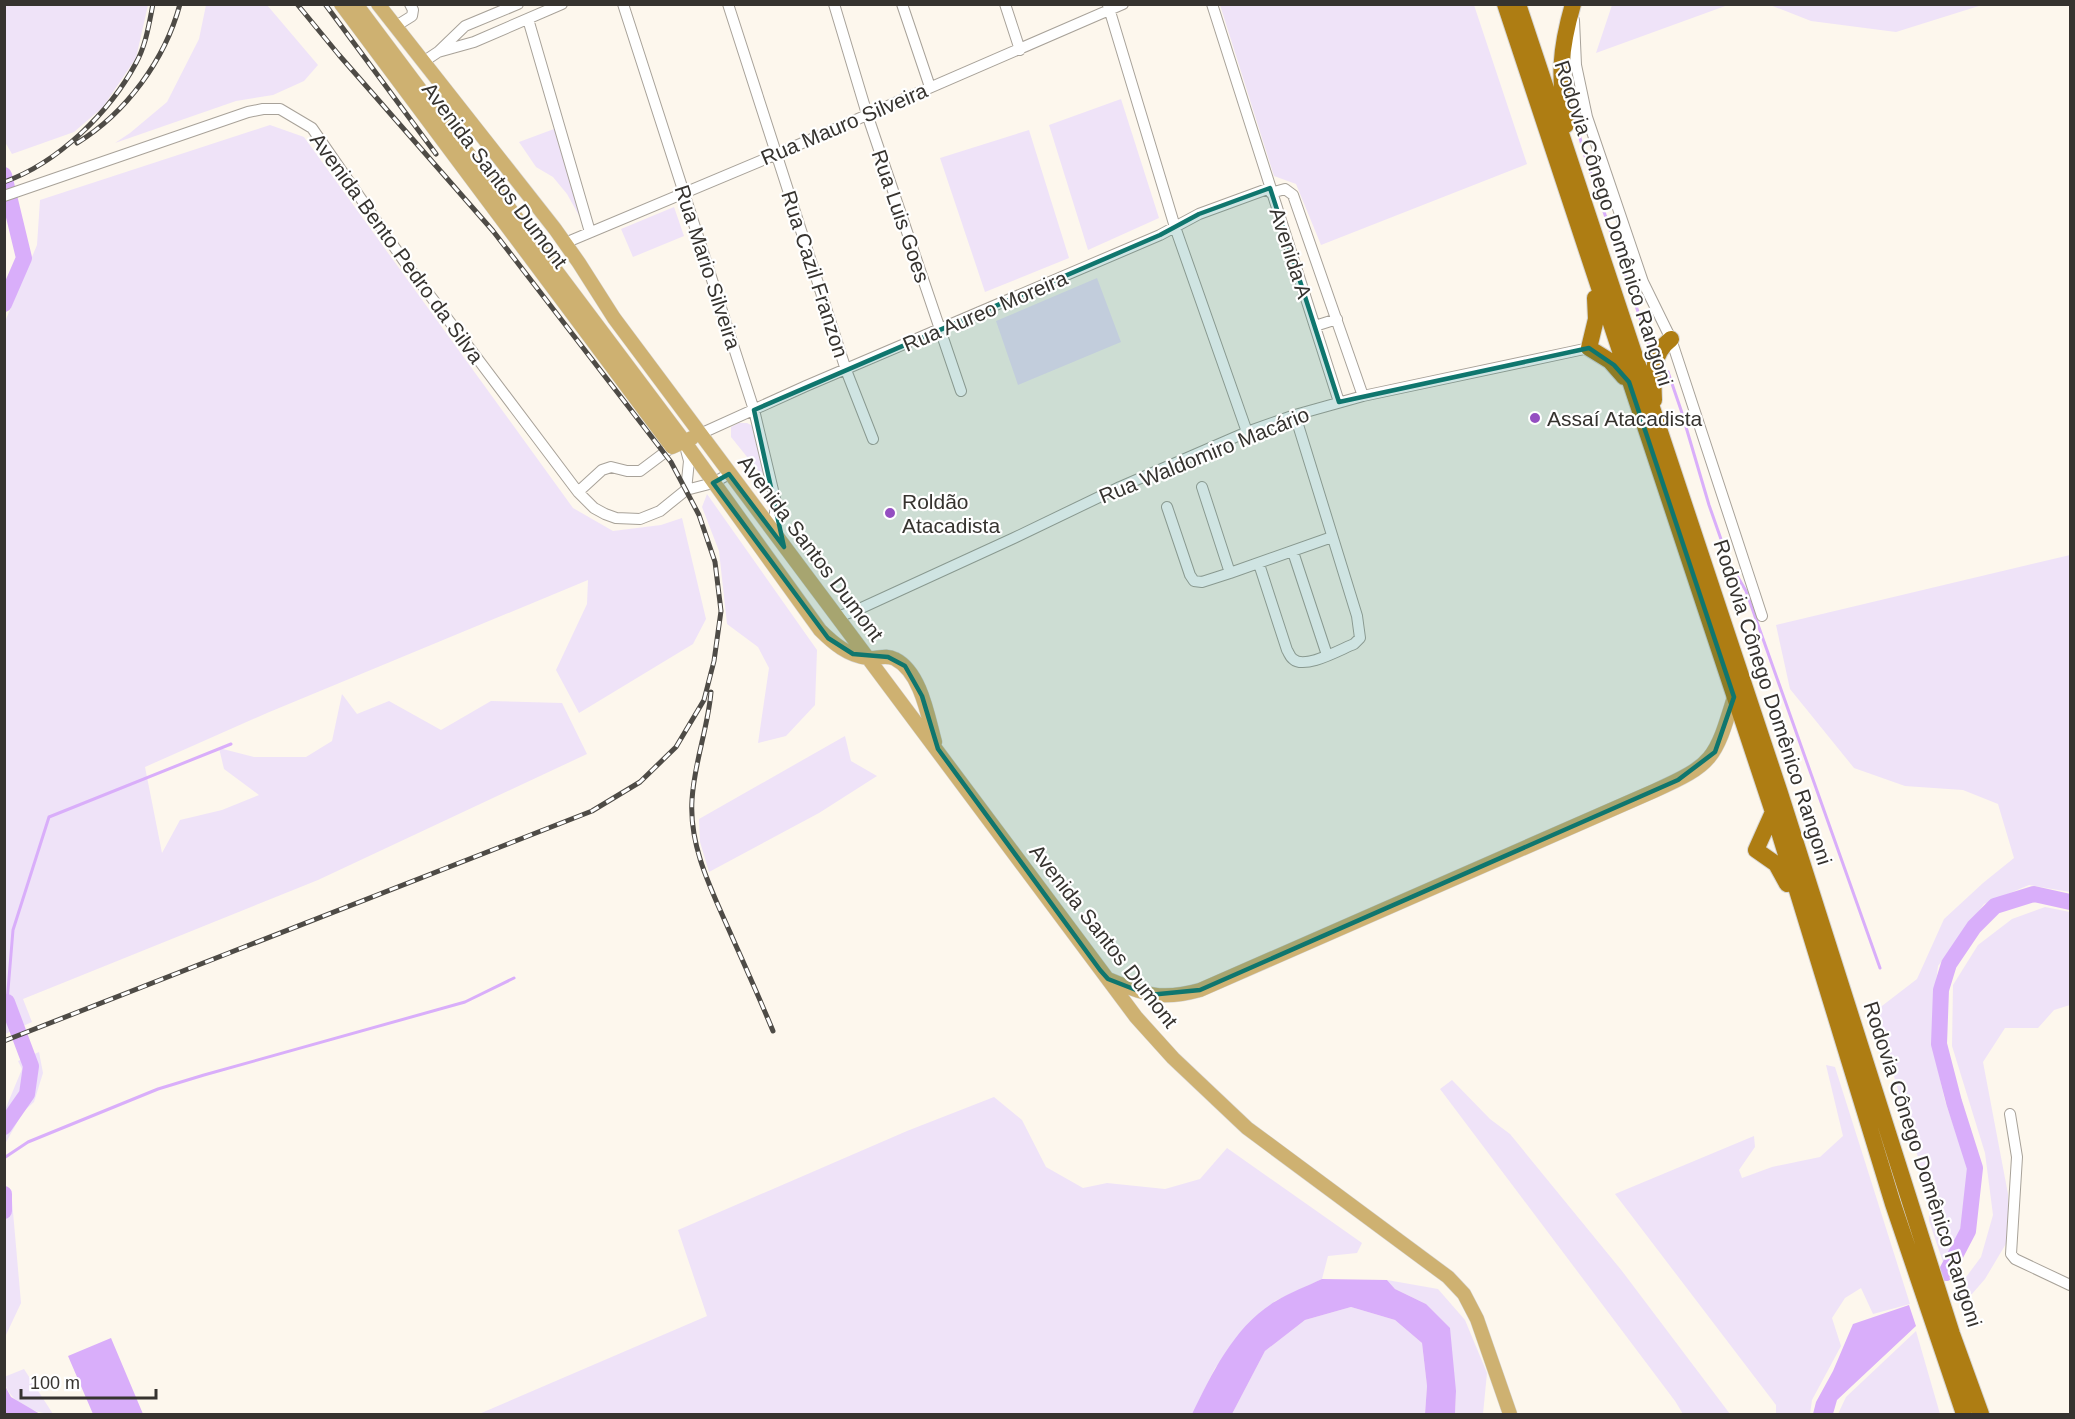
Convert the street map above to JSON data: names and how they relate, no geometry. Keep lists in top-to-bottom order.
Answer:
{
  "streets": {
    "highway": ["Rodovia Cônego Domênico Rangoni"],
    "main road": ["Avenida Santos Dumont"],
    "street": [
      "Rua Mauro Silveira",
      "Rua Luis Goes",
      "Avenida Bento Pedro da Silva",
      "Avenida A",
      "Rua Mario Silveira",
      "Rua Cazil Franzon",
      "Rua Aureo Moreira",
      "Rua Waldomiro Macário"
    ]
  },
  "crossings": [
    ["Rua Mauro Silveira", "Avenida Santos Dumont"],
    ["Rua Mauro Silveira", "Rua Luis Goes"],
    ["Rua Mauro Silveira", "Rua Mario Silveira"],
    ["Rua Mauro Silveira", "Rua Cazil Franzon"],
    ["Avenida Santos Dumont", "Avenida Bento Pedro da Silva"],
    ["Avenida Santos Dumont", "Rua Mario Silveira"],
    ["Avenida Santos Dumont", "Rua Aureo Moreira"],
    ["Avenida Santos Dumont", "Rua Waldomiro Macário"],
    ["Rua Luis Goes", "Rua Aureo Moreira"],
    ["Avenida A", "Rua Aureo Moreira"],
    ["Avenida A", "Rua Waldomiro Macário"],
    ["Rua Mario Silveira", "Rua Aureo Moreira"],
    ["Rua Cazil Franzon", "Rua Aureo Moreira"]
  ],
  "places": ["Assaí Atacadista", "Roldão Atacadista"],
  "scale_bar": "100 m"
}
